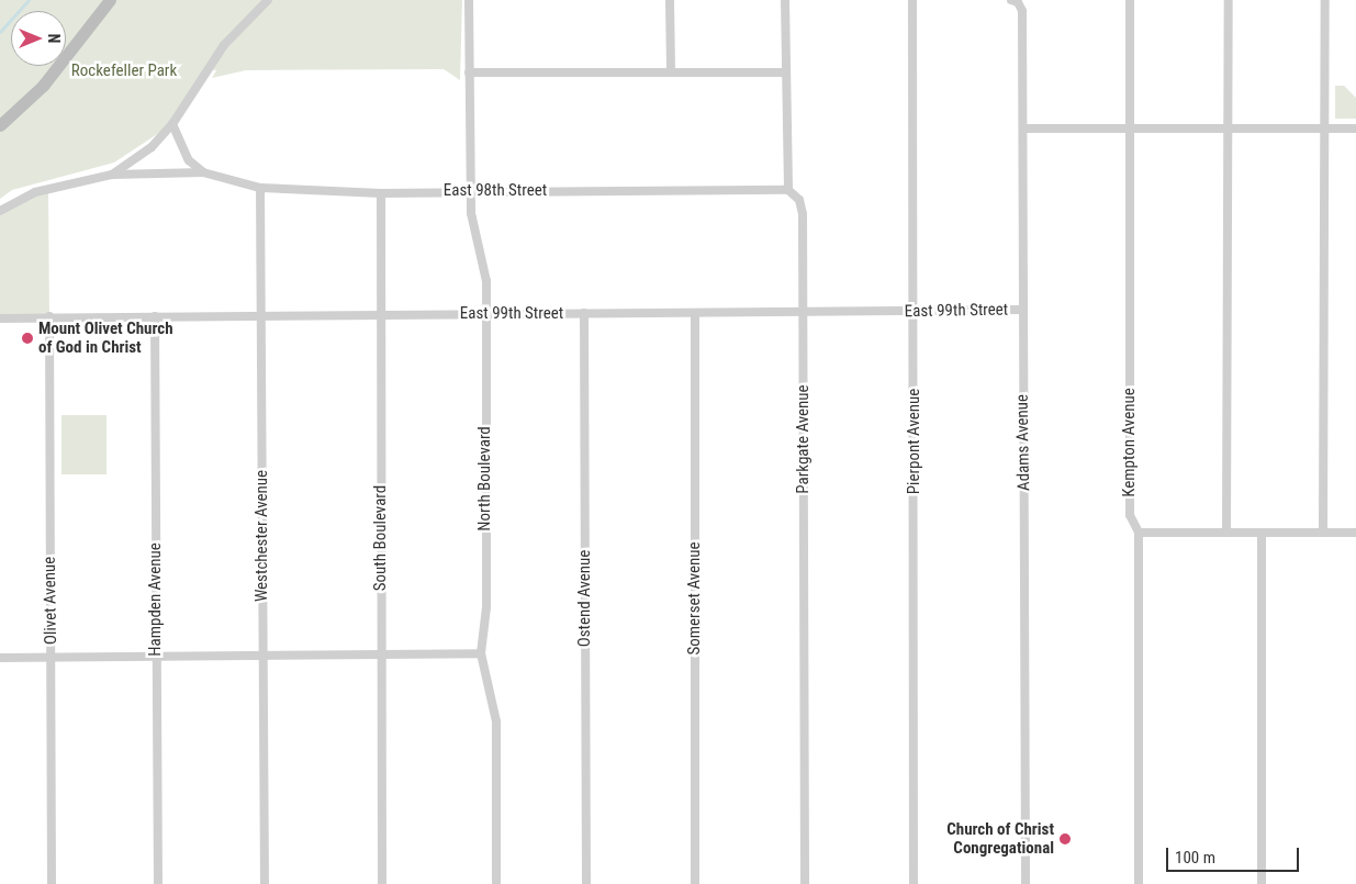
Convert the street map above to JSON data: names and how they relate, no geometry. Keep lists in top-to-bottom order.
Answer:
{
  "streets": {
    "street": [
      "East 98th Street",
      "East 99th Street",
      "Parkgate Avenue",
      "Pierpont Avenue",
      "Adams Avenue",
      "Kempton Avenue",
      "North Boulevard",
      "Westchester Avenue",
      "South Boulevard",
      "Ostend Avenue",
      "Somerset Avenue",
      "Hampden Avenue",
      "Olivet Avenue"
    ]
  },
  "crossings": [
    ["East 98th Street", "Parkgate Avenue"],
    ["East 98th Street", "North Boulevard"],
    ["East 98th Street", "Westchester Avenue"],
    ["East 98th Street", "South Boulevard"],
    ["East 99th Street", "Parkgate Avenue"],
    ["East 99th Street", "Pierpont Avenue"],
    ["East 99th Street", "Adams Avenue"],
    ["East 99th Street", "North Boulevard"],
    ["East 99th Street", "Westchester Avenue"],
    ["East 99th Street", "South Boulevard"],
    ["East 99th Street", "Ostend Avenue"],
    ["East 99th Street", "Somerset Avenue"],
    ["East 99th Street", "Hampden Avenue"],
    ["East 99th Street", "Olivet Avenue"]
  ],
  "parks": ["Rockefeller Park"],
  "places": ["Mount Olivet Church of God in Christ", "Church of Christ Congregational"],
  "scale_bar": "100 m",
  "north": "right"
}
